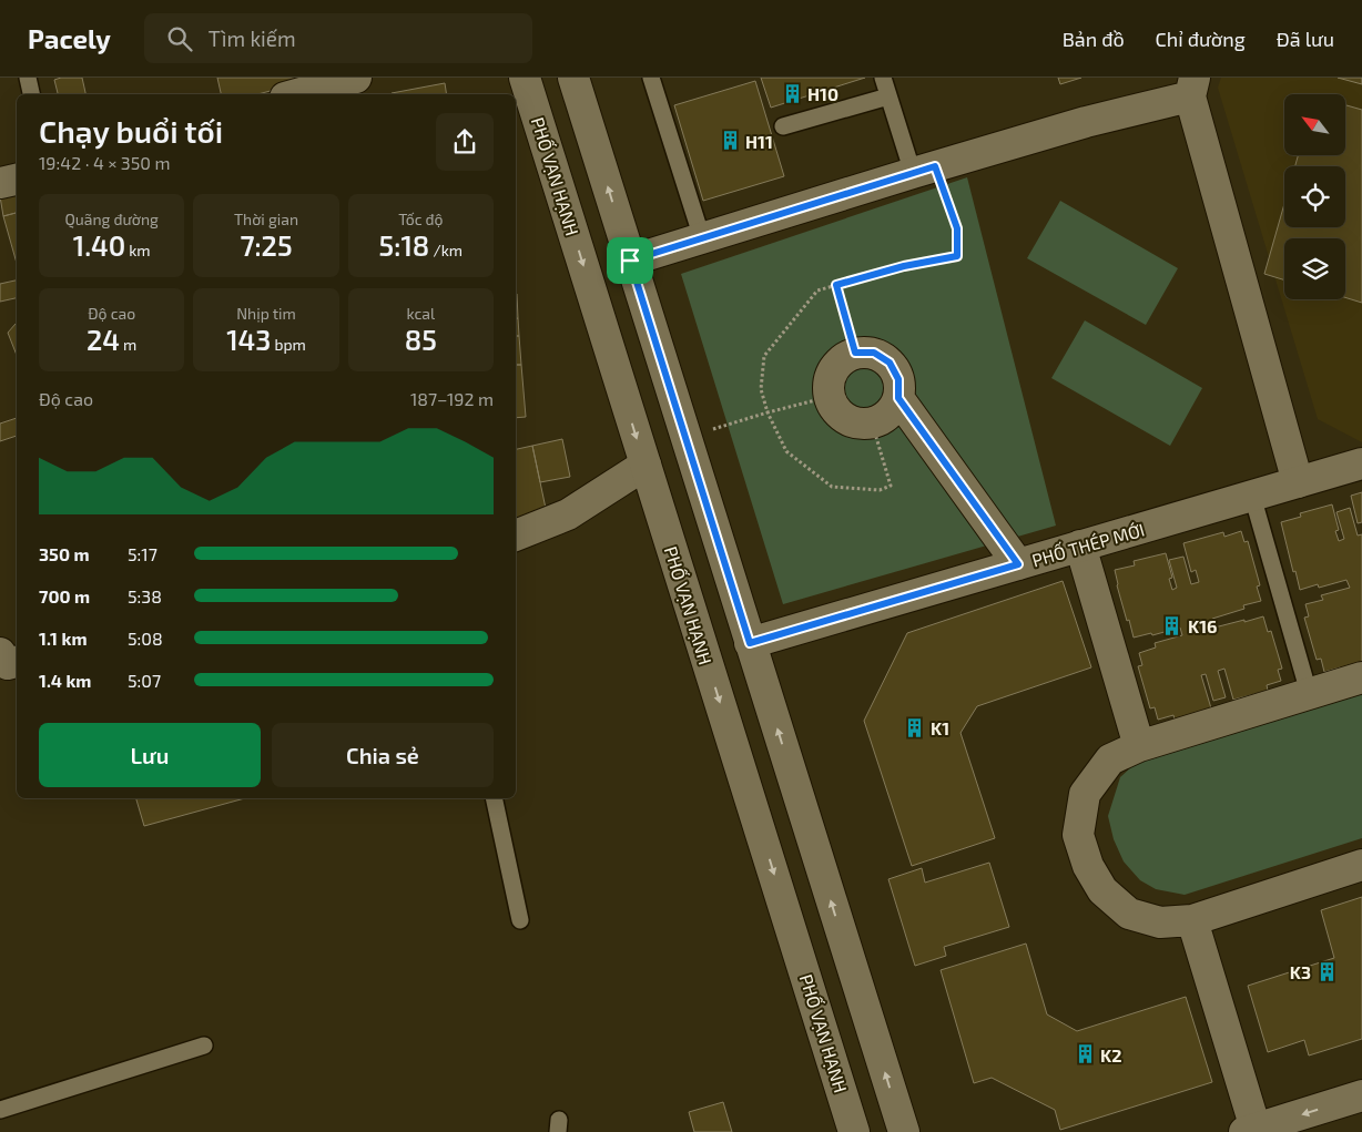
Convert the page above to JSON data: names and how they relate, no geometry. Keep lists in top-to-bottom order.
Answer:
{
  "streets": {
    "street": ["PHỐ VẠN HẠNH", "PHỐ THÉP MỚI"]
  },
  "places": {
    "building": [
      "H10",
      "H11",
      "K16",
      "K1",
      "K3",
      "K2"
    ]
  },
  "north": "top left",
  "page": {
    "header": "Pacely",
    "search": "Tìm kiếm",
    "nav": ["Bản đồ", "Chỉ đường", "Đã lưu"],
    "heading": ["Chạy buổi tối", "19:42 · 4 × 350 m"],
    "stats": [
      ["Quãng đường", "1.40 km"],
      ["Thời gian", "7:25"],
      ["Tốc độ", "5:18 /km"],
      ["Độ cao", "24 m"],
      ["Nhịp tim", "143 bpm"],
      ["kcal", "85"]
    ],
    "chart": ["Độ cao", "187–192 m"],
    "list": [
      {
        "name": "350 m",
        "note": "5:17"
      },
      {
        "name": "700 m",
        "note": "5:38"
      },
      {
        "name": "1.1 km",
        "note": "5:08"
      },
      {
        "name": "1.4 km",
        "note": "5:07"
      }
    ],
    "buttons": ["Lưu", "Chia sẻ"]
  }
}
